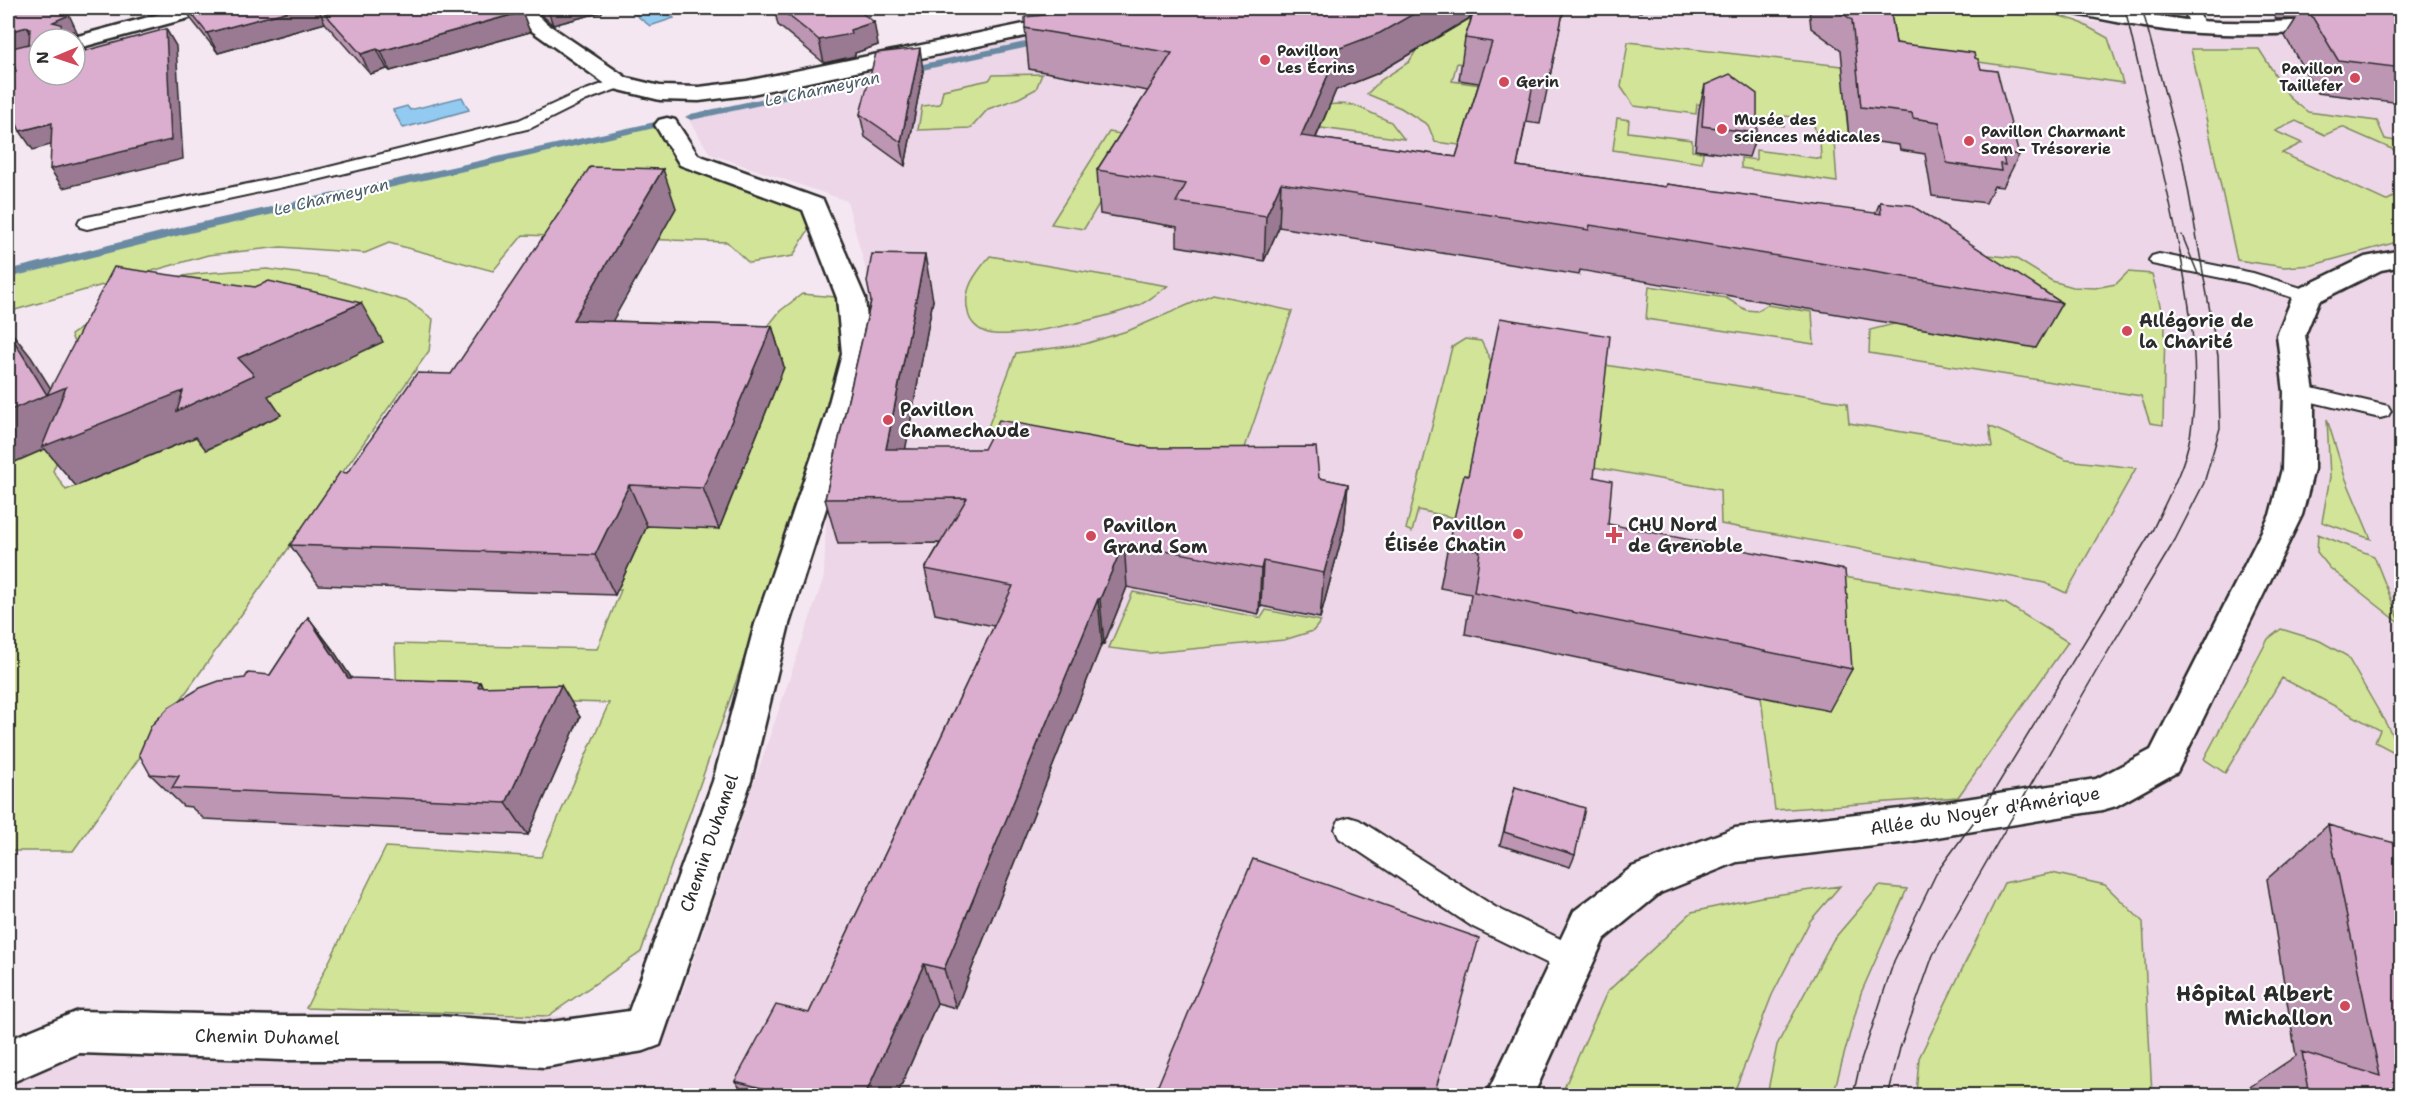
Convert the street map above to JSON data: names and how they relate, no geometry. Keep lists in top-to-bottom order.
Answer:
{
  "streets": {
    "street": ["Allée du Noyer d'Amérique", "Chemin Duhamel"]
  },
  "water": ["Le Charmeyran"],
  "places": {
    "other": [
      "Pavillon Les Écrins",
      "Pavillon Taillefer",
      "Gerin",
      "Musée des sciences médicales",
      "Pavillon Charmant Som - Trésorerie",
      "Allégorie de la Charité",
      "Pavillon Chamechaude",
      "Pavillon Élisée Chatin",
      "Pavillon Grand Som",
      "Hôpital Albert Michallon"
    ],
    "health": ["CHU Nord de Grenoble"]
  },
  "north": "left"
}
